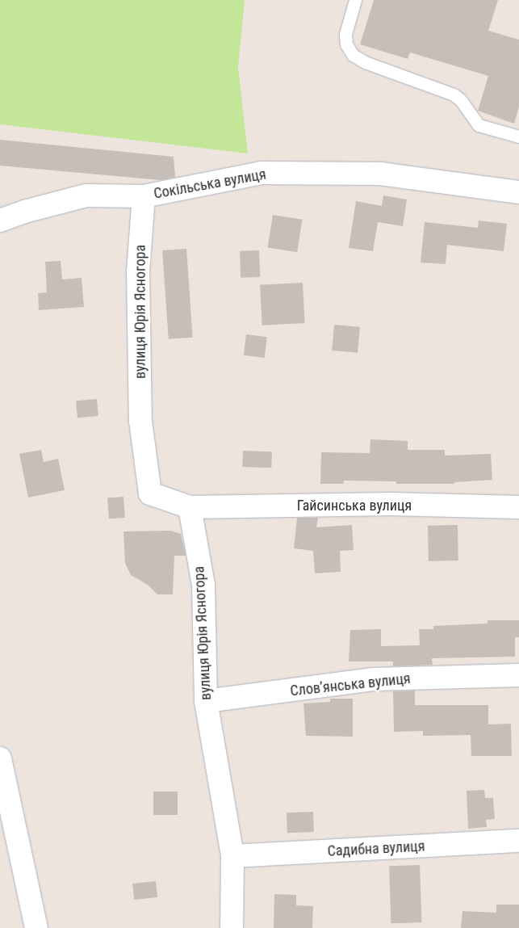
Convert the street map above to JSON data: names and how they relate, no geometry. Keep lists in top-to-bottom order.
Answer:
{
  "streets": {
    "street": [
      "Сокільська вулиця",
      "вулиця Юрія Ясногора",
      "Гайсинська вулиця",
      "Словʼянська вулиця",
      "Садибна вулиця"
    ]
  },
  "crossings": [
    ["Сокільська вулиця", "вулиця Юрія Ясногора"],
    ["вулиця Юрія Ясногора", "Гайсинська вулиця"],
    ["вулиця Юрія Ясногора", "Словʼянська вулиця"],
    ["вулиця Юрія Ясногора", "Садибна вулиця"]
  ]
}
